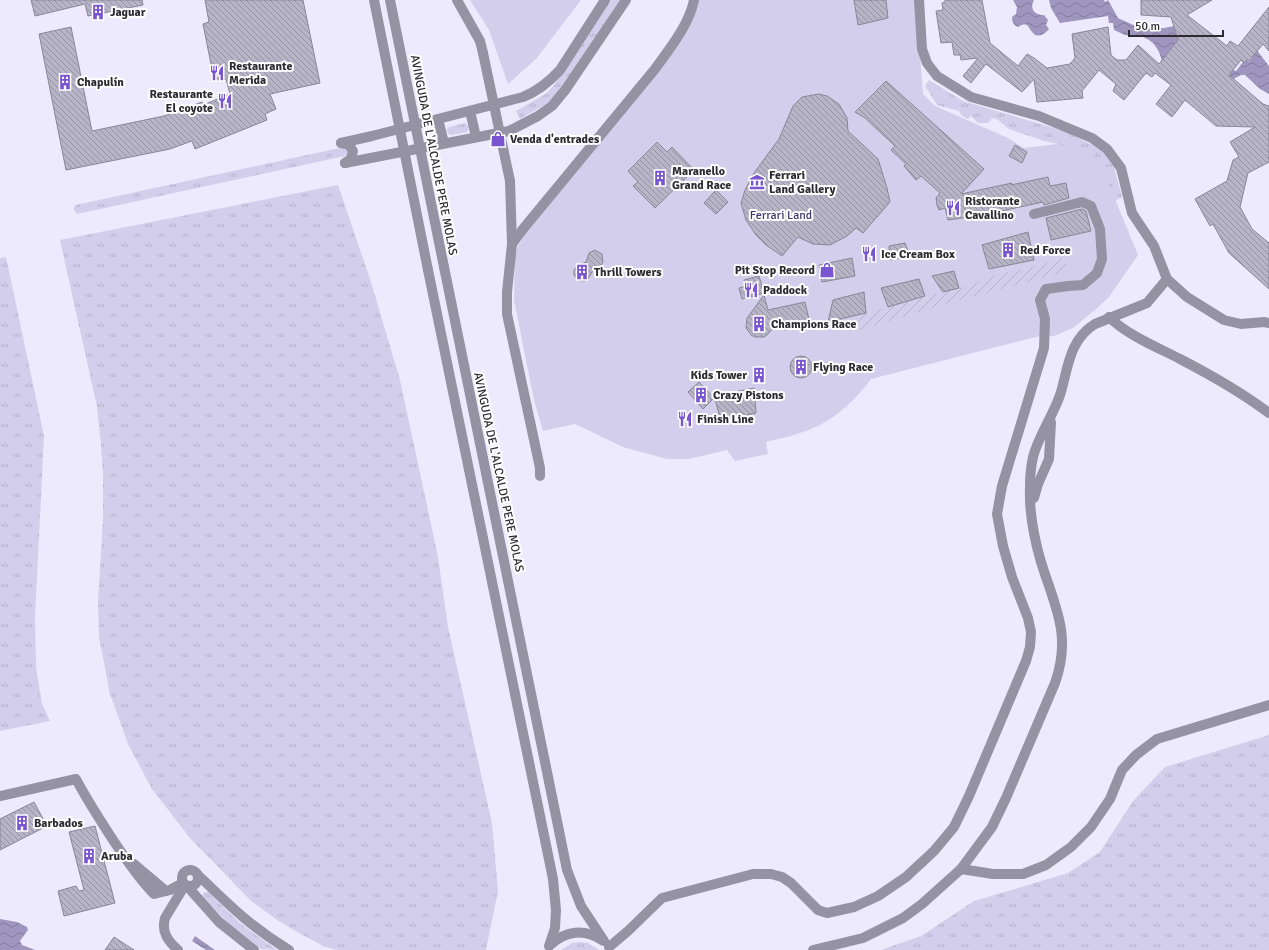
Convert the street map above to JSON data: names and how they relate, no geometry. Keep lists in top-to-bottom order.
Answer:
{
  "streets": {
    "street": ["AVINGUDA DE L'ALCALDE PERE MOLAS"]
  },
  "parks": ["Ferrari Land"],
  "places": {
    "building": [
      "Jaguar",
      "Chapulín",
      "Maranello Grand Race",
      "Red Force",
      "Thrill Towers",
      "Champions Race",
      "Flying Race",
      "Kids Tower",
      "Crazy Pistons",
      "Barbados",
      "Aruba"
    ],
    "restaurant": [
      "Restaurante Merida",
      "Restaurante El coyote",
      "Ristorante Cavallino",
      "Ice Cream Box",
      "Paddock",
      "Finish Line"
    ],
    "shop": ["Venda d'entrades", "Pit Stop Record"],
    "museum": ["Ferrari Land Gallery"]
  },
  "scale_bar": "50 m"
}
